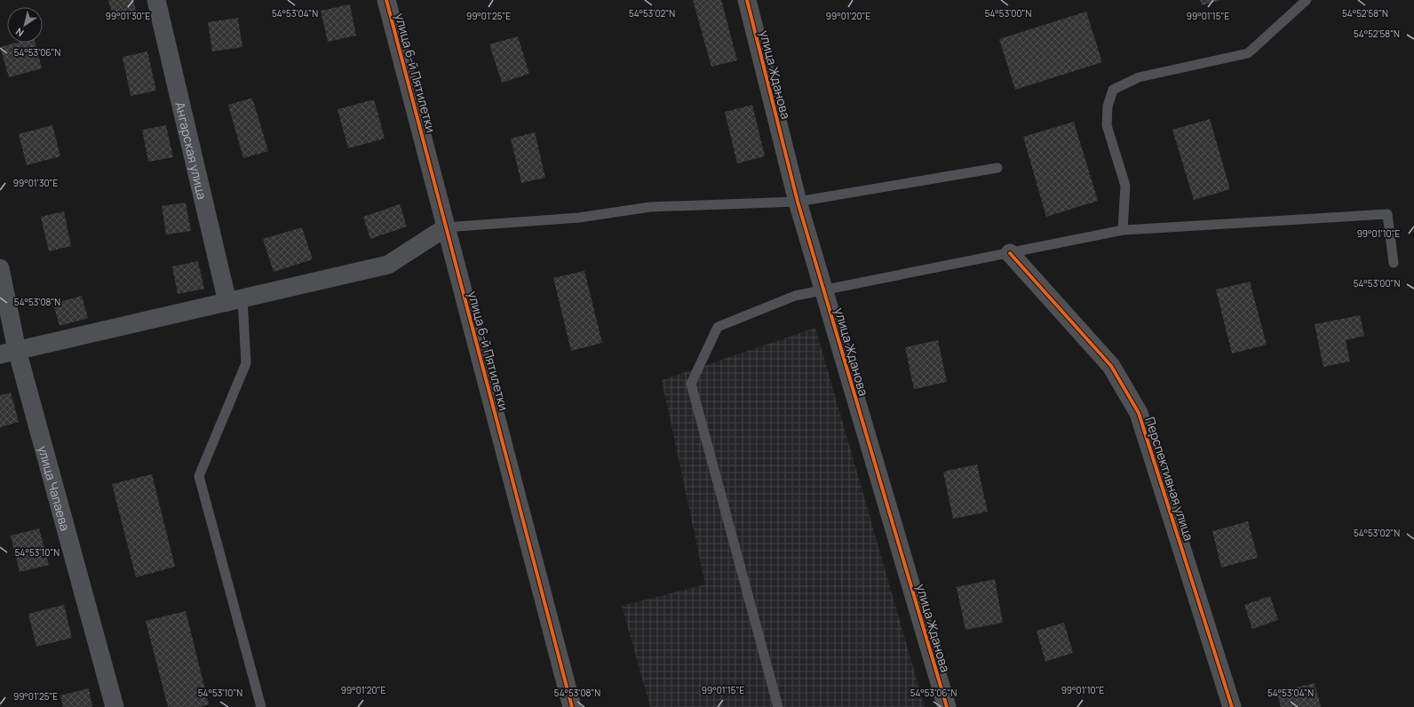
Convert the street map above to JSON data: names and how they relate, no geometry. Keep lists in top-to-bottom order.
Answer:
{
  "streets": {
    "street": [
      "улица 6-й Пятилетки",
      "улица Жданова",
      "Ангарская улица",
      "Перспективная улица",
      "улица Чапаева"
    ]
  },
  "north": "bottom left",
  "coordinates": [
    "54°53'04\"N",
    "54°53'02\"N",
    "54°53'00\"N",
    "54°52'58\"N",
    "99°01'30\"E",
    "99°01'25\"E",
    "99°01'20\"E",
    "99°01'15\"E",
    "54°53'06\"N",
    "99°01'10\"E",
    "54°53'08\"N",
    "54°53'10\"N"
  ]
}
